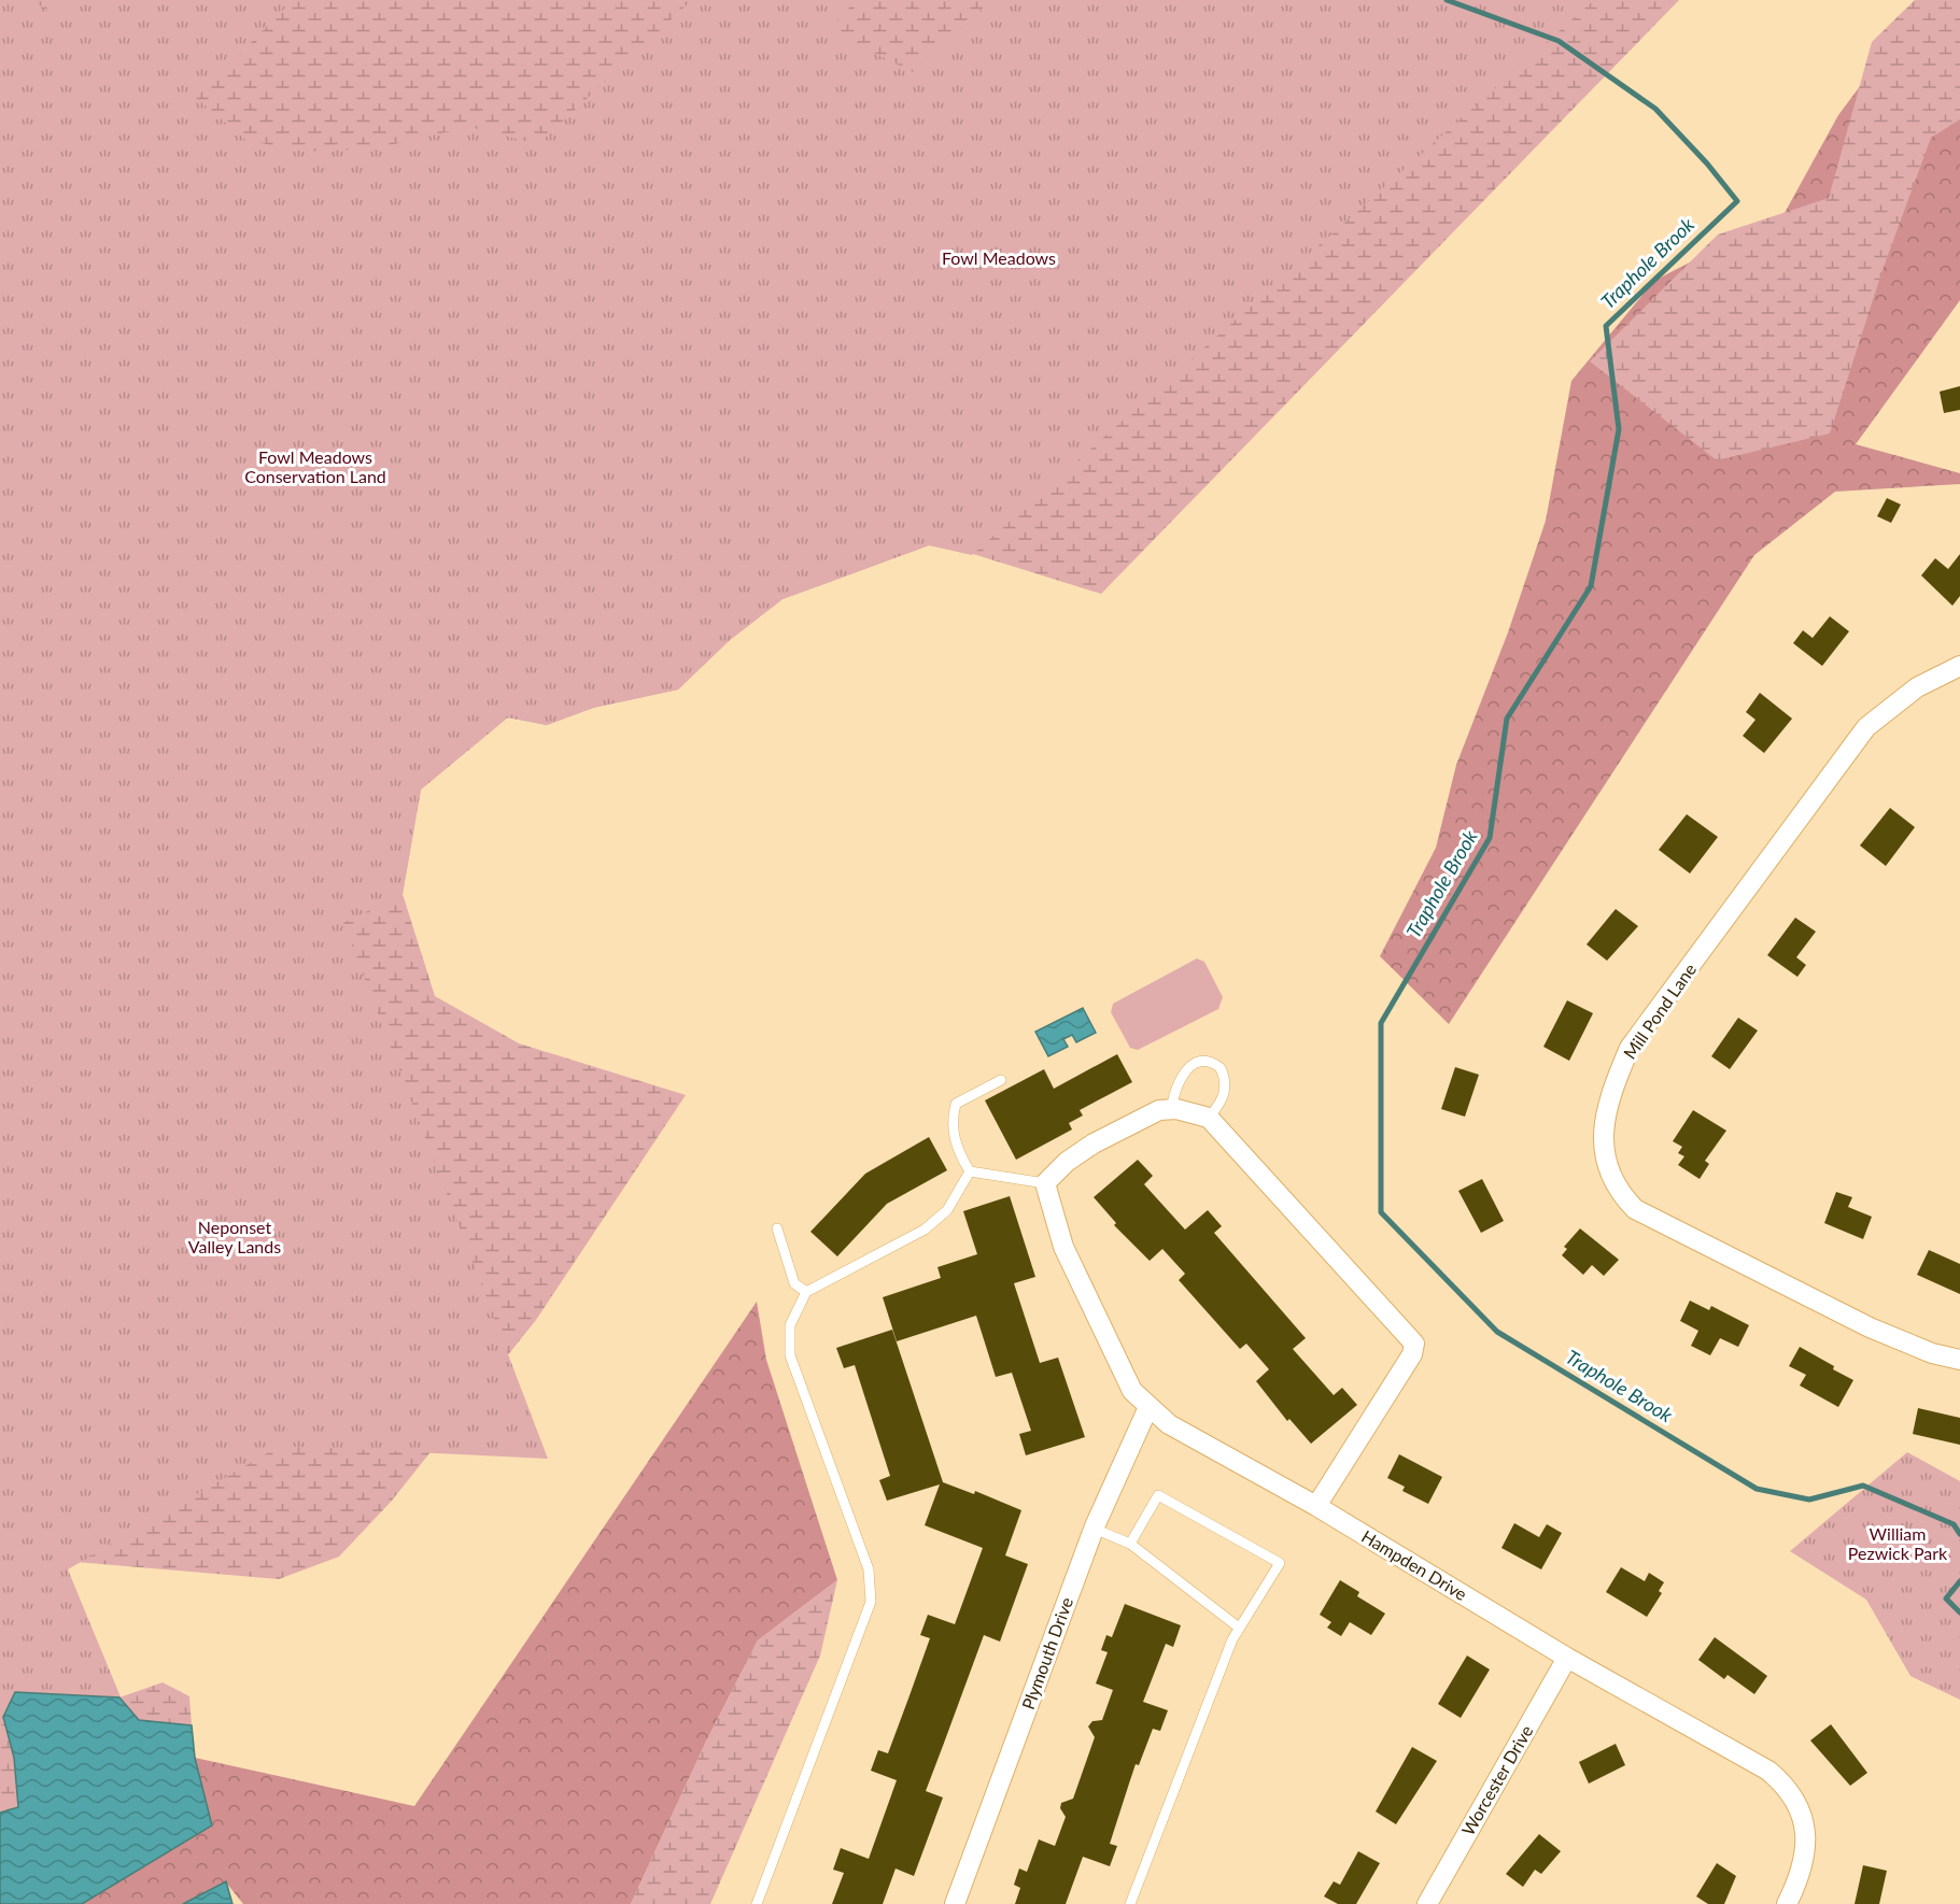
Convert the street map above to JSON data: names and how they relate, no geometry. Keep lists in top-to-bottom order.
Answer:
{
  "streets": {
    "street": [
      "Mill Pond Lane",
      "Hampden Drive",
      "Plymouth Drive",
      "Worcester Drive"
    ]
  },
  "crossings": [
    ["Hampden Drive", "Plymouth Drive"],
    ["Hampden Drive", "Worcester Drive"]
  ],
  "water": ["Traphole Brook"],
  "parks": [
    "Fowl Meadows",
    "Fowl Meadows Conservation Land",
    "Neponset Valley Lands",
    "William Pezwick Park"
  ]
}
